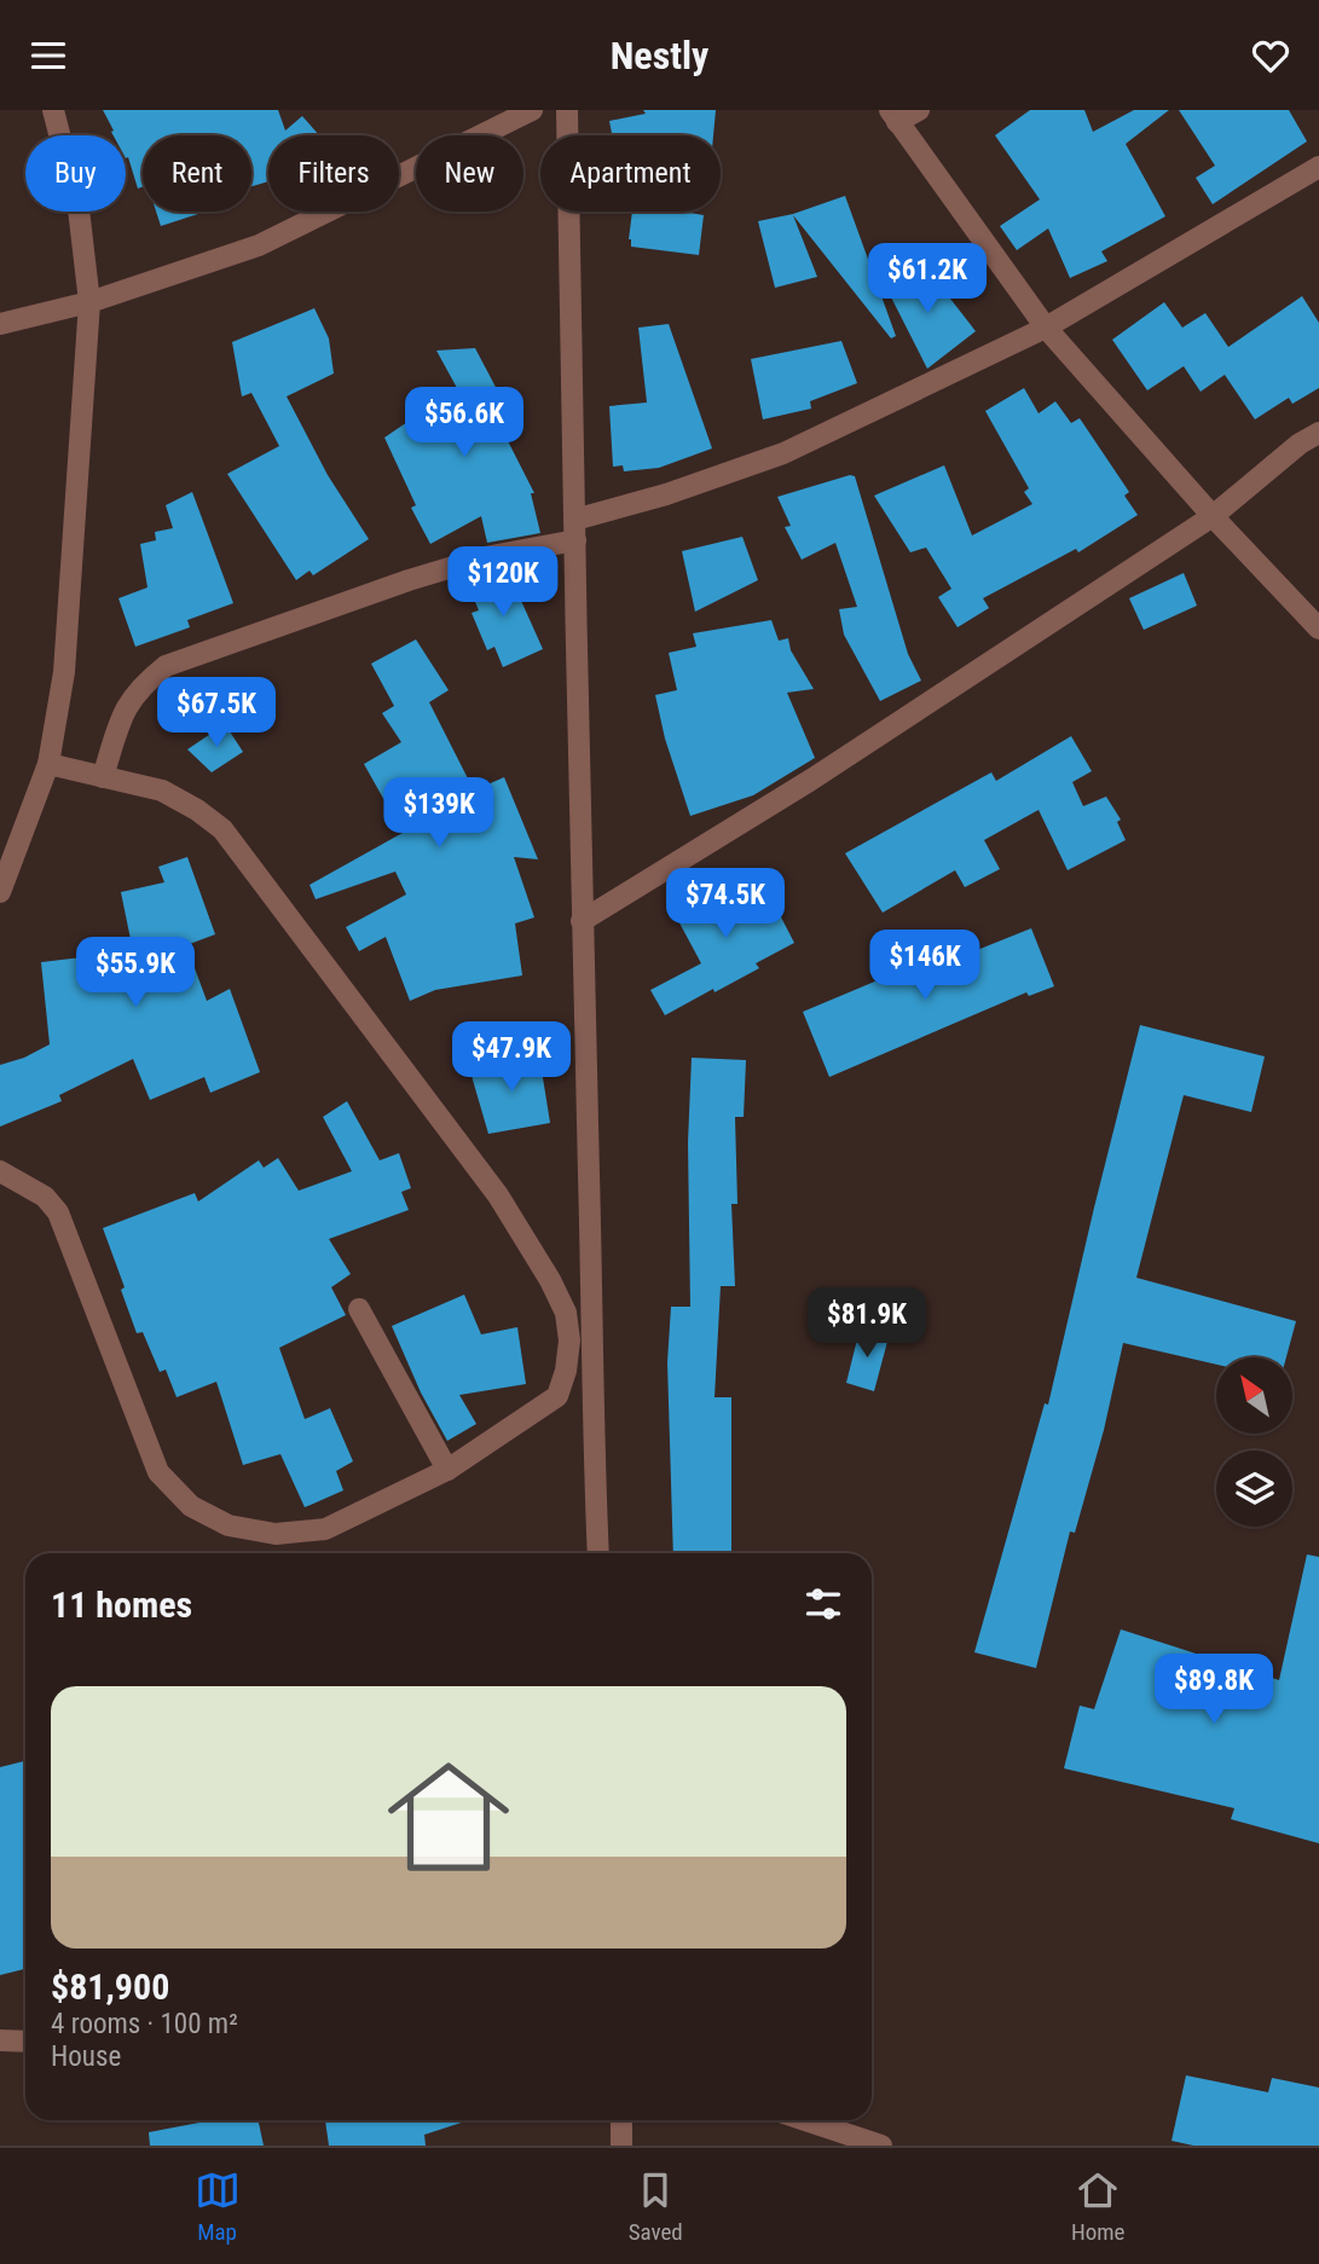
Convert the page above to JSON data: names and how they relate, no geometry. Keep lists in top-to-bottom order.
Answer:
{
  "north": "top left",
  "page": {
    "header": "Nestly",
    "chip": [
      "Buy",
      "Rent",
      "Filters",
      "New",
      "Apartment"
    ],
    "price": [
      "$61.2K",
      "$56.6K",
      "$120K",
      "$67.5K",
      "$139K",
      "$74.5K",
      "$146K",
      "$55.9K",
      "$47.9K",
      "$81.9K",
      "$89.8K"
    ],
    "heading": "11 homes",
    "list": [
      {
        "name": "$81,900",
        "note": "4 rooms · 100 m² · House"
      }
    ],
    "tabs": ["Map", "Saved", "Home"]
  }
}
